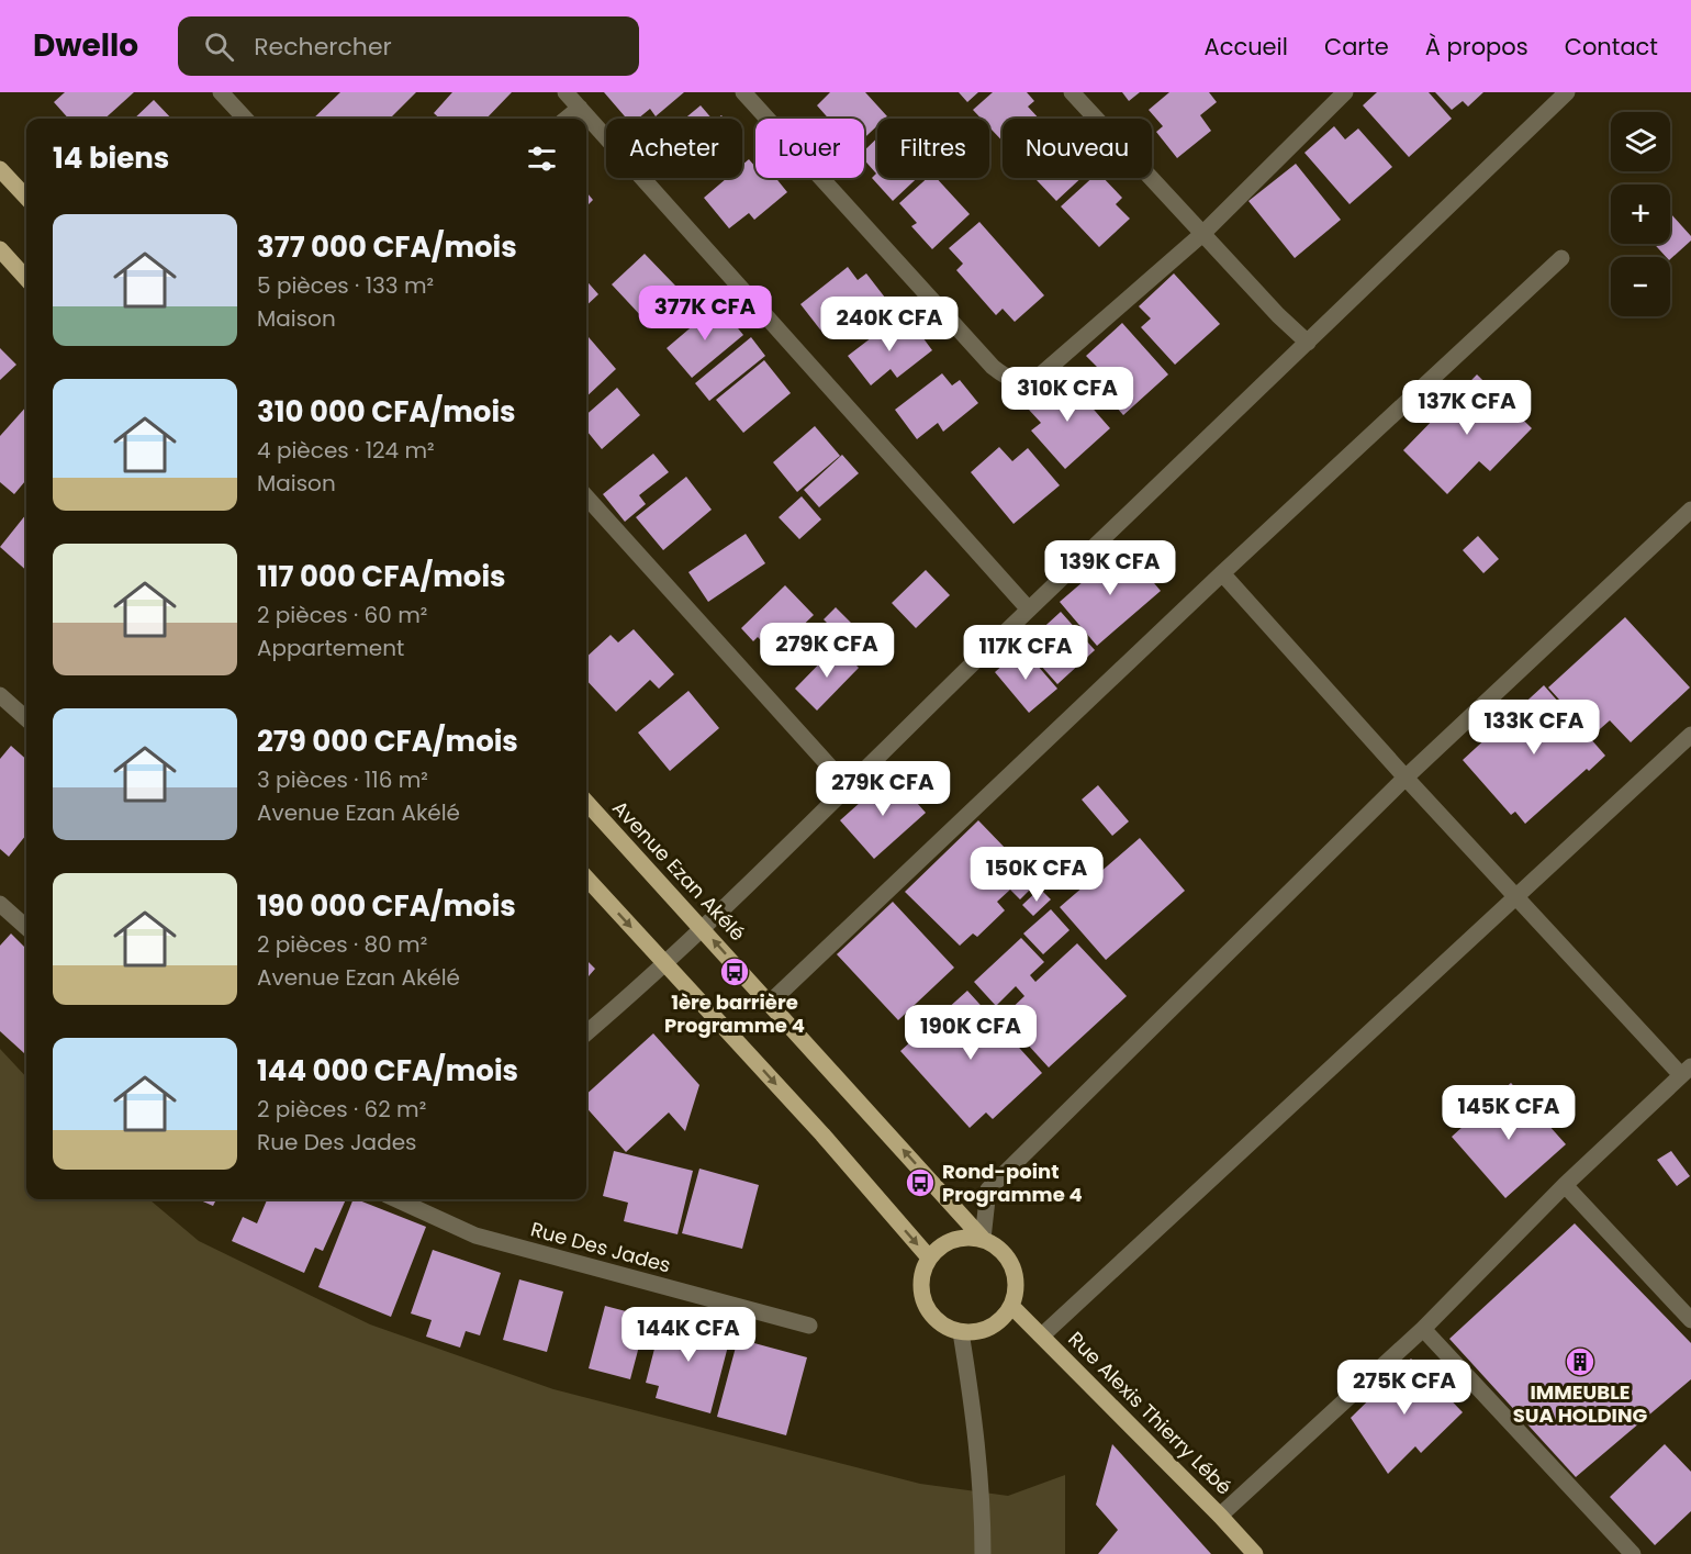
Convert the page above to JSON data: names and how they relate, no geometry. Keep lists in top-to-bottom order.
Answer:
{
  "streets": {
    "main road": ["Avenue Ezan Akélé", "Rue Alexis Thierry Lébé"],
    "street": ["Rue Des Jades"]
  },
  "crossings": [
    ["Avenue Ezan Akélé", "Rue Alexis Thierry Lébé"]
  ],
  "places": {
    "bus stop": ["1ère barrière Programme 4", "Rond-point Programme 4"],
    "building": ["IMMEUBLE SUA HOLDING"]
  },
  "page": {
    "header": "Dwello",
    "search": "Rechercher",
    "nav": [
      "Accueil",
      "Carte",
      "À propos",
      "Contact"
    ],
    "map_buttons": ["+", "−"],
    "chip": [
      "Acheter",
      "Louer",
      "Filtres",
      "Nouveau"
    ],
    "heading": "14 biens",
    "list": [
      {
        "name": "377 000 CFA/mois",
        "note": "5 pièces · 133 m² · Maison"
      },
      {
        "name": "310 000 CFA/mois",
        "note": "4 pièces · 124 m² · Maison"
      },
      {
        "name": "117 000 CFA/mois",
        "note": "2 pièces · 60 m² · Appartement"
      },
      {
        "name": "279 000 CFA/mois",
        "note": "3 pièces · 116 m² · Avenue Ezan Akélé"
      },
      {
        "name": "190 000 CFA/mois",
        "note": "2 pièces · 80 m² · Avenue Ezan Akélé"
      },
      {
        "name": "144 000 CFA/mois",
        "note": "2 pièces · 62 m² · Rue Des Jades"
      }
    ],
    "price": [
      "377K CFA",
      "240K CFA",
      "310K CFA",
      "137K CFA",
      "139K CFA",
      "279K CFA",
      "117K CFA",
      "133K CFA",
      "279K CFA",
      "150K CFA",
      "190K CFA",
      "145K CFA",
      "144K CFA",
      "275K CFA"
    ]
  }
}
